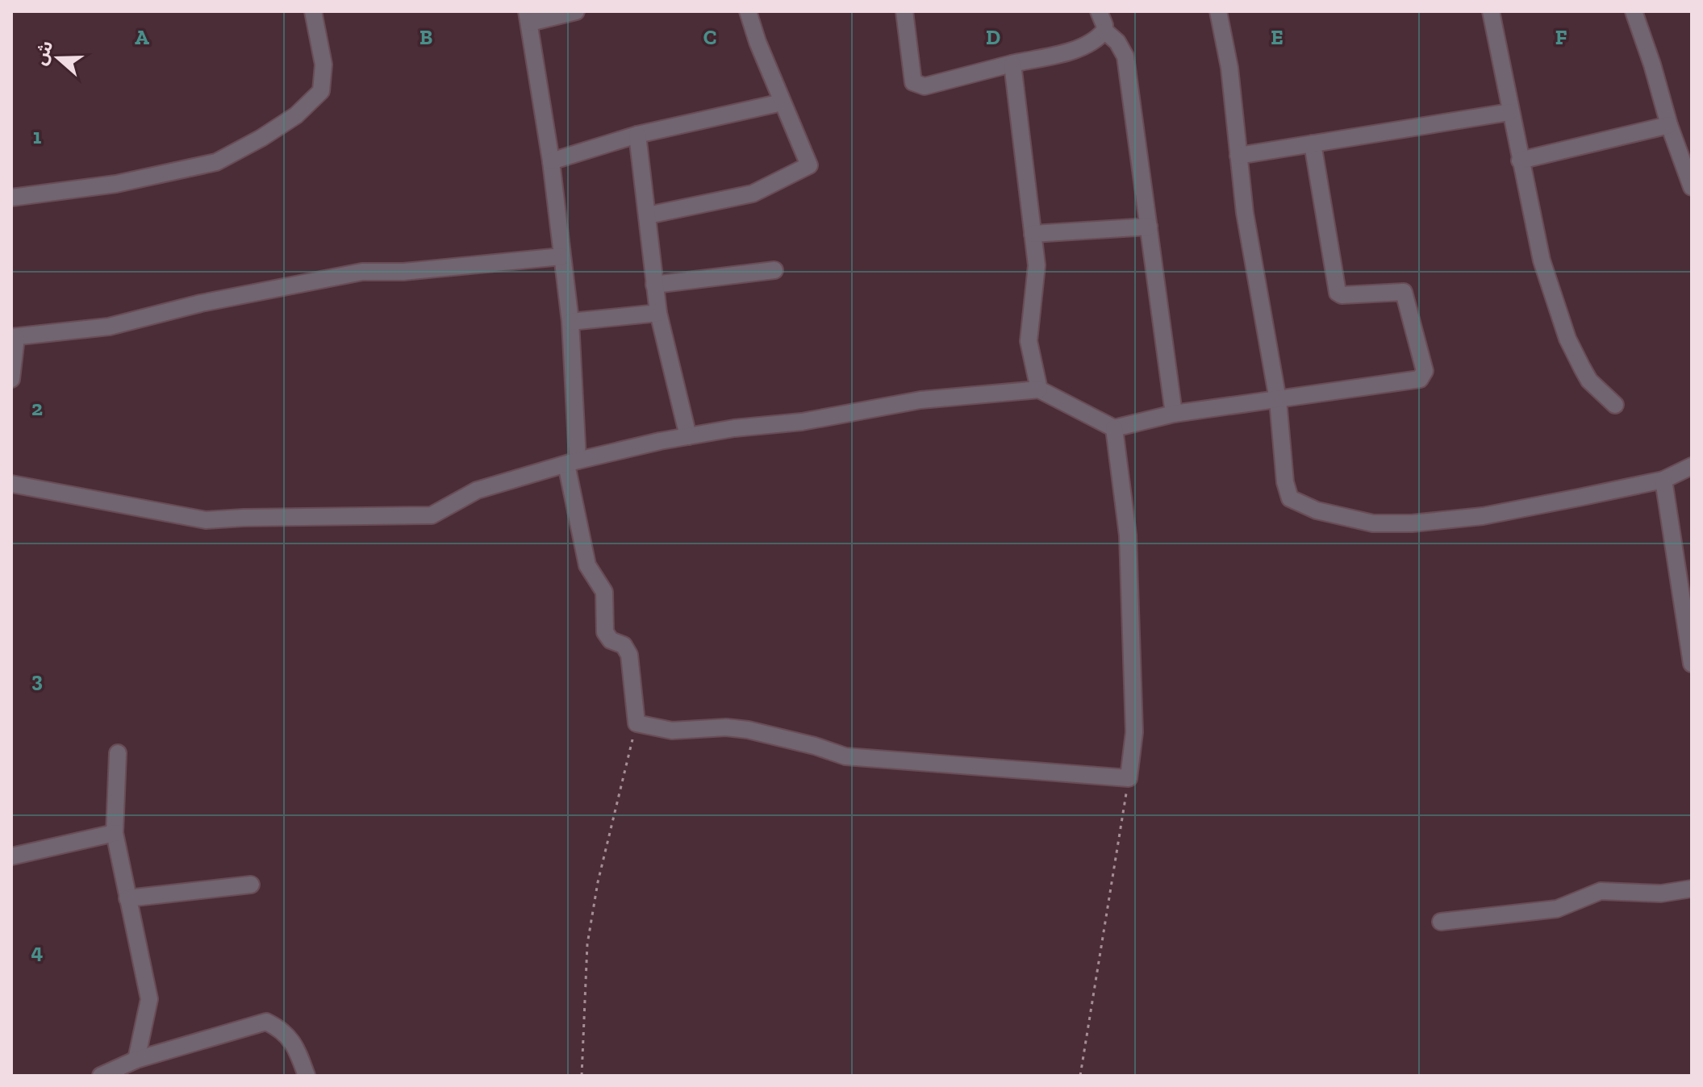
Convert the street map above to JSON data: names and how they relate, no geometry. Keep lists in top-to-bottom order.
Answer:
{
  "north": "left",
  "grid": {
    "columns": [
      "A",
      "B",
      "C",
      "D",
      "E",
      "F"
    ],
    "rows": [
      "1",
      "2",
      "3",
      "4"
    ]
  }
}
